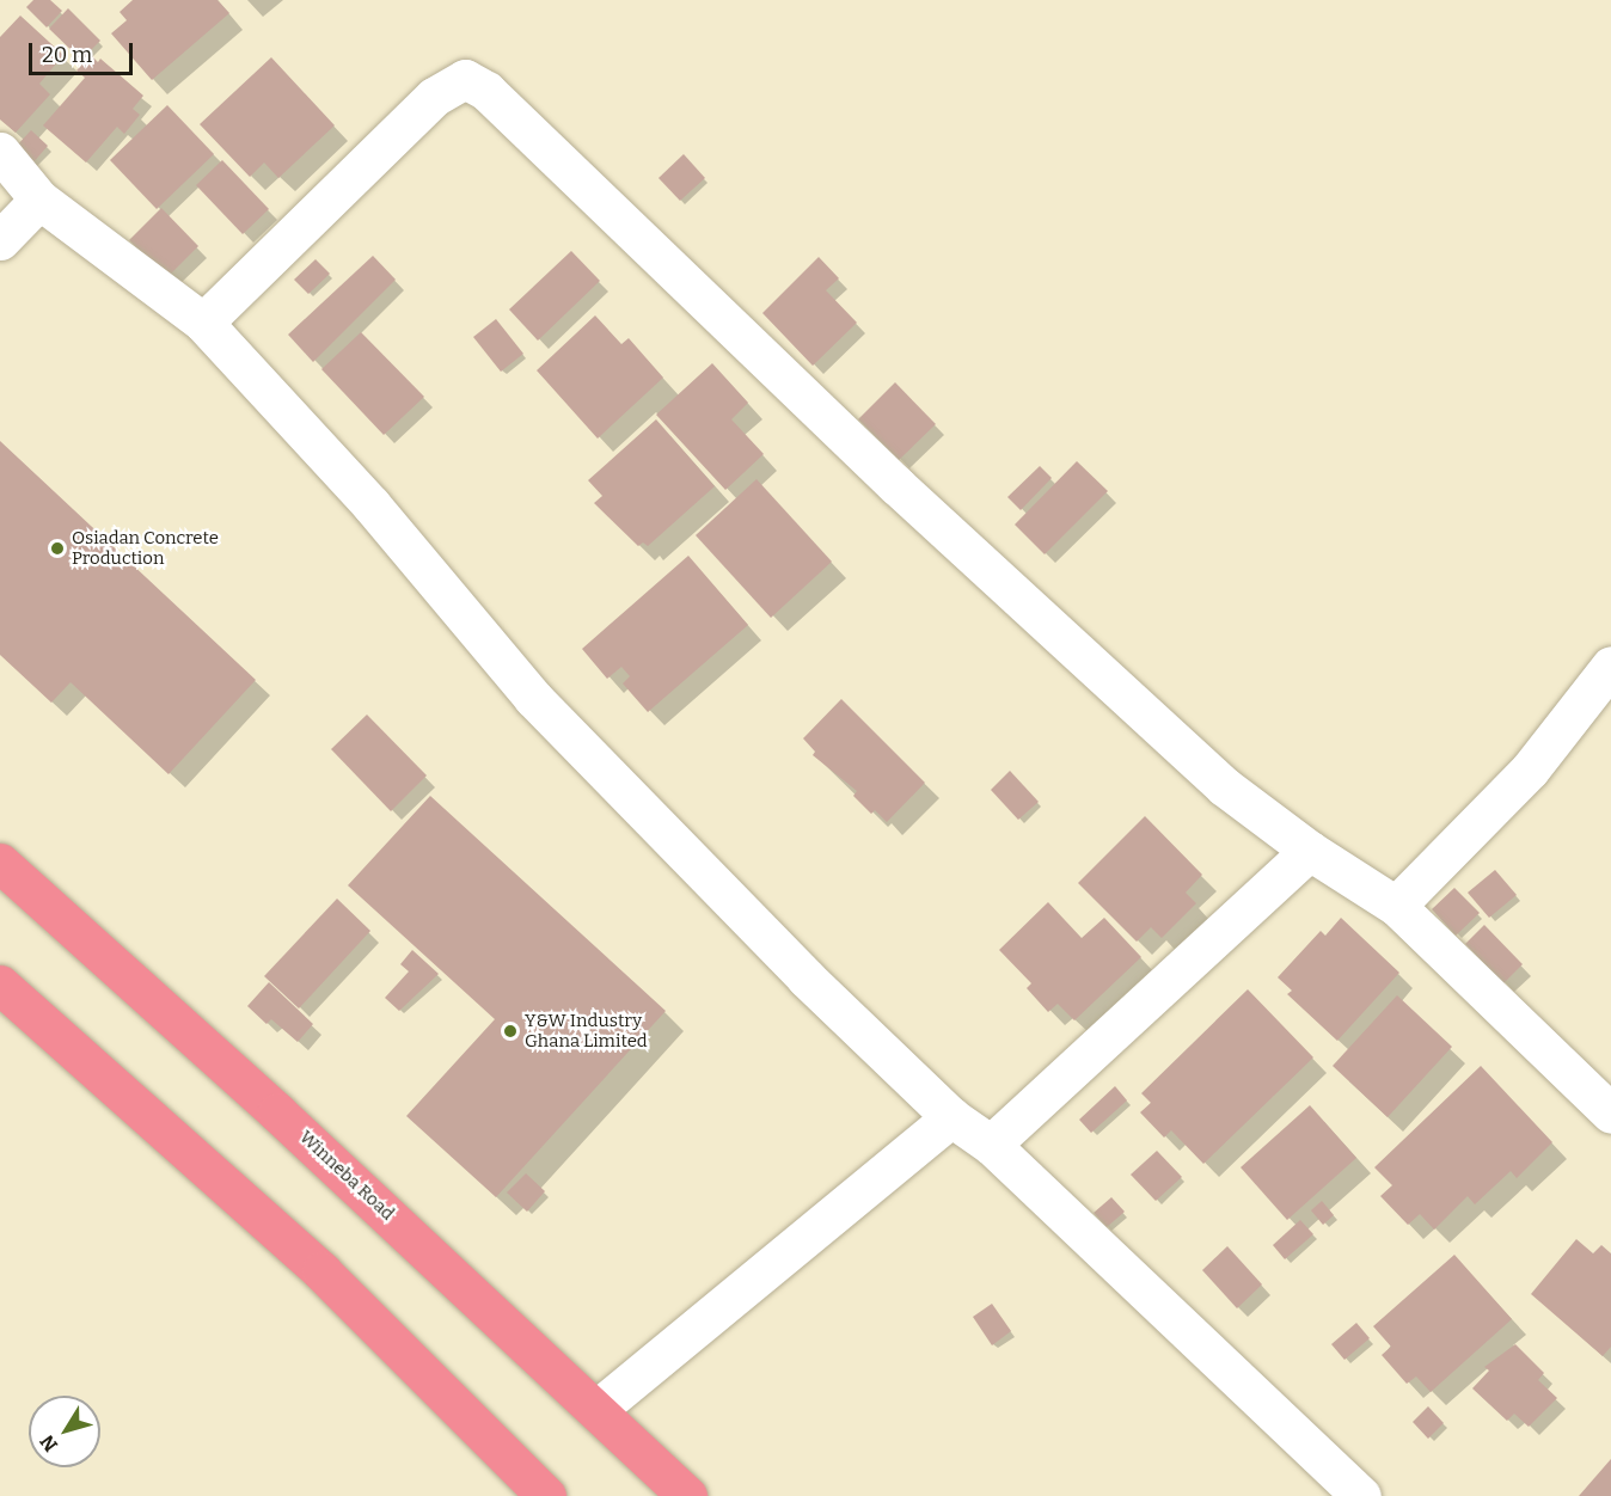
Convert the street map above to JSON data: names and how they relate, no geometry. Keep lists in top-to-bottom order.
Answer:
{
  "streets": {
    "highway": ["Winneba Road"]
  },
  "places": ["Osiadan Concrete Production", "Y&W Industry Ghana Limited"],
  "scale_bar": "20 m",
  "north": "bottom left"
}
